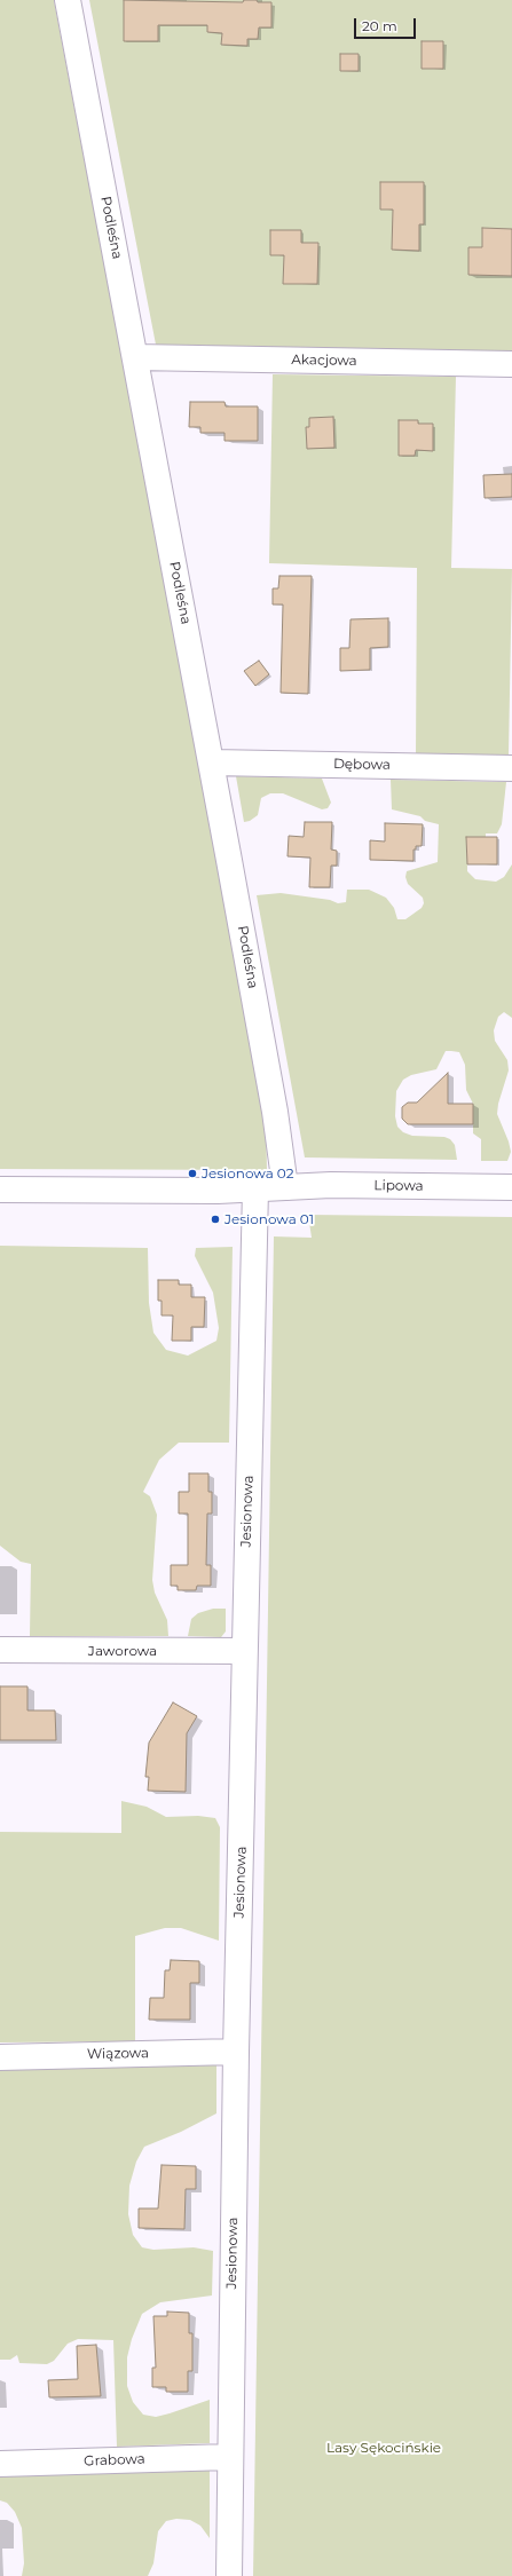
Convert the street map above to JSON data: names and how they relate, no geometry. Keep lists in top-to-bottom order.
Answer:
{
  "streets": {
    "street": [
      "Podleśna",
      "Akacjowa",
      "Dębowa",
      "Lipowa",
      "Jesionowa",
      "Jaworowa",
      "Wiązowa",
      "Grabowa"
    ]
  },
  "crossings": [
    ["Podleśna", "Akacjowa"],
    ["Podleśna", "Dębowa"],
    ["Podleśna", "Lipowa"],
    ["Lipowa", "Jesionowa"],
    ["Jesionowa", "Jaworowa"],
    ["Jesionowa", "Wiązowa"],
    ["Jesionowa", "Grabowa"]
  ],
  "parks": ["Lasy Sękocińskie"],
  "places": ["Jesionowa 02", "Jesionowa 01"],
  "scale_bar": "20 m"
}
